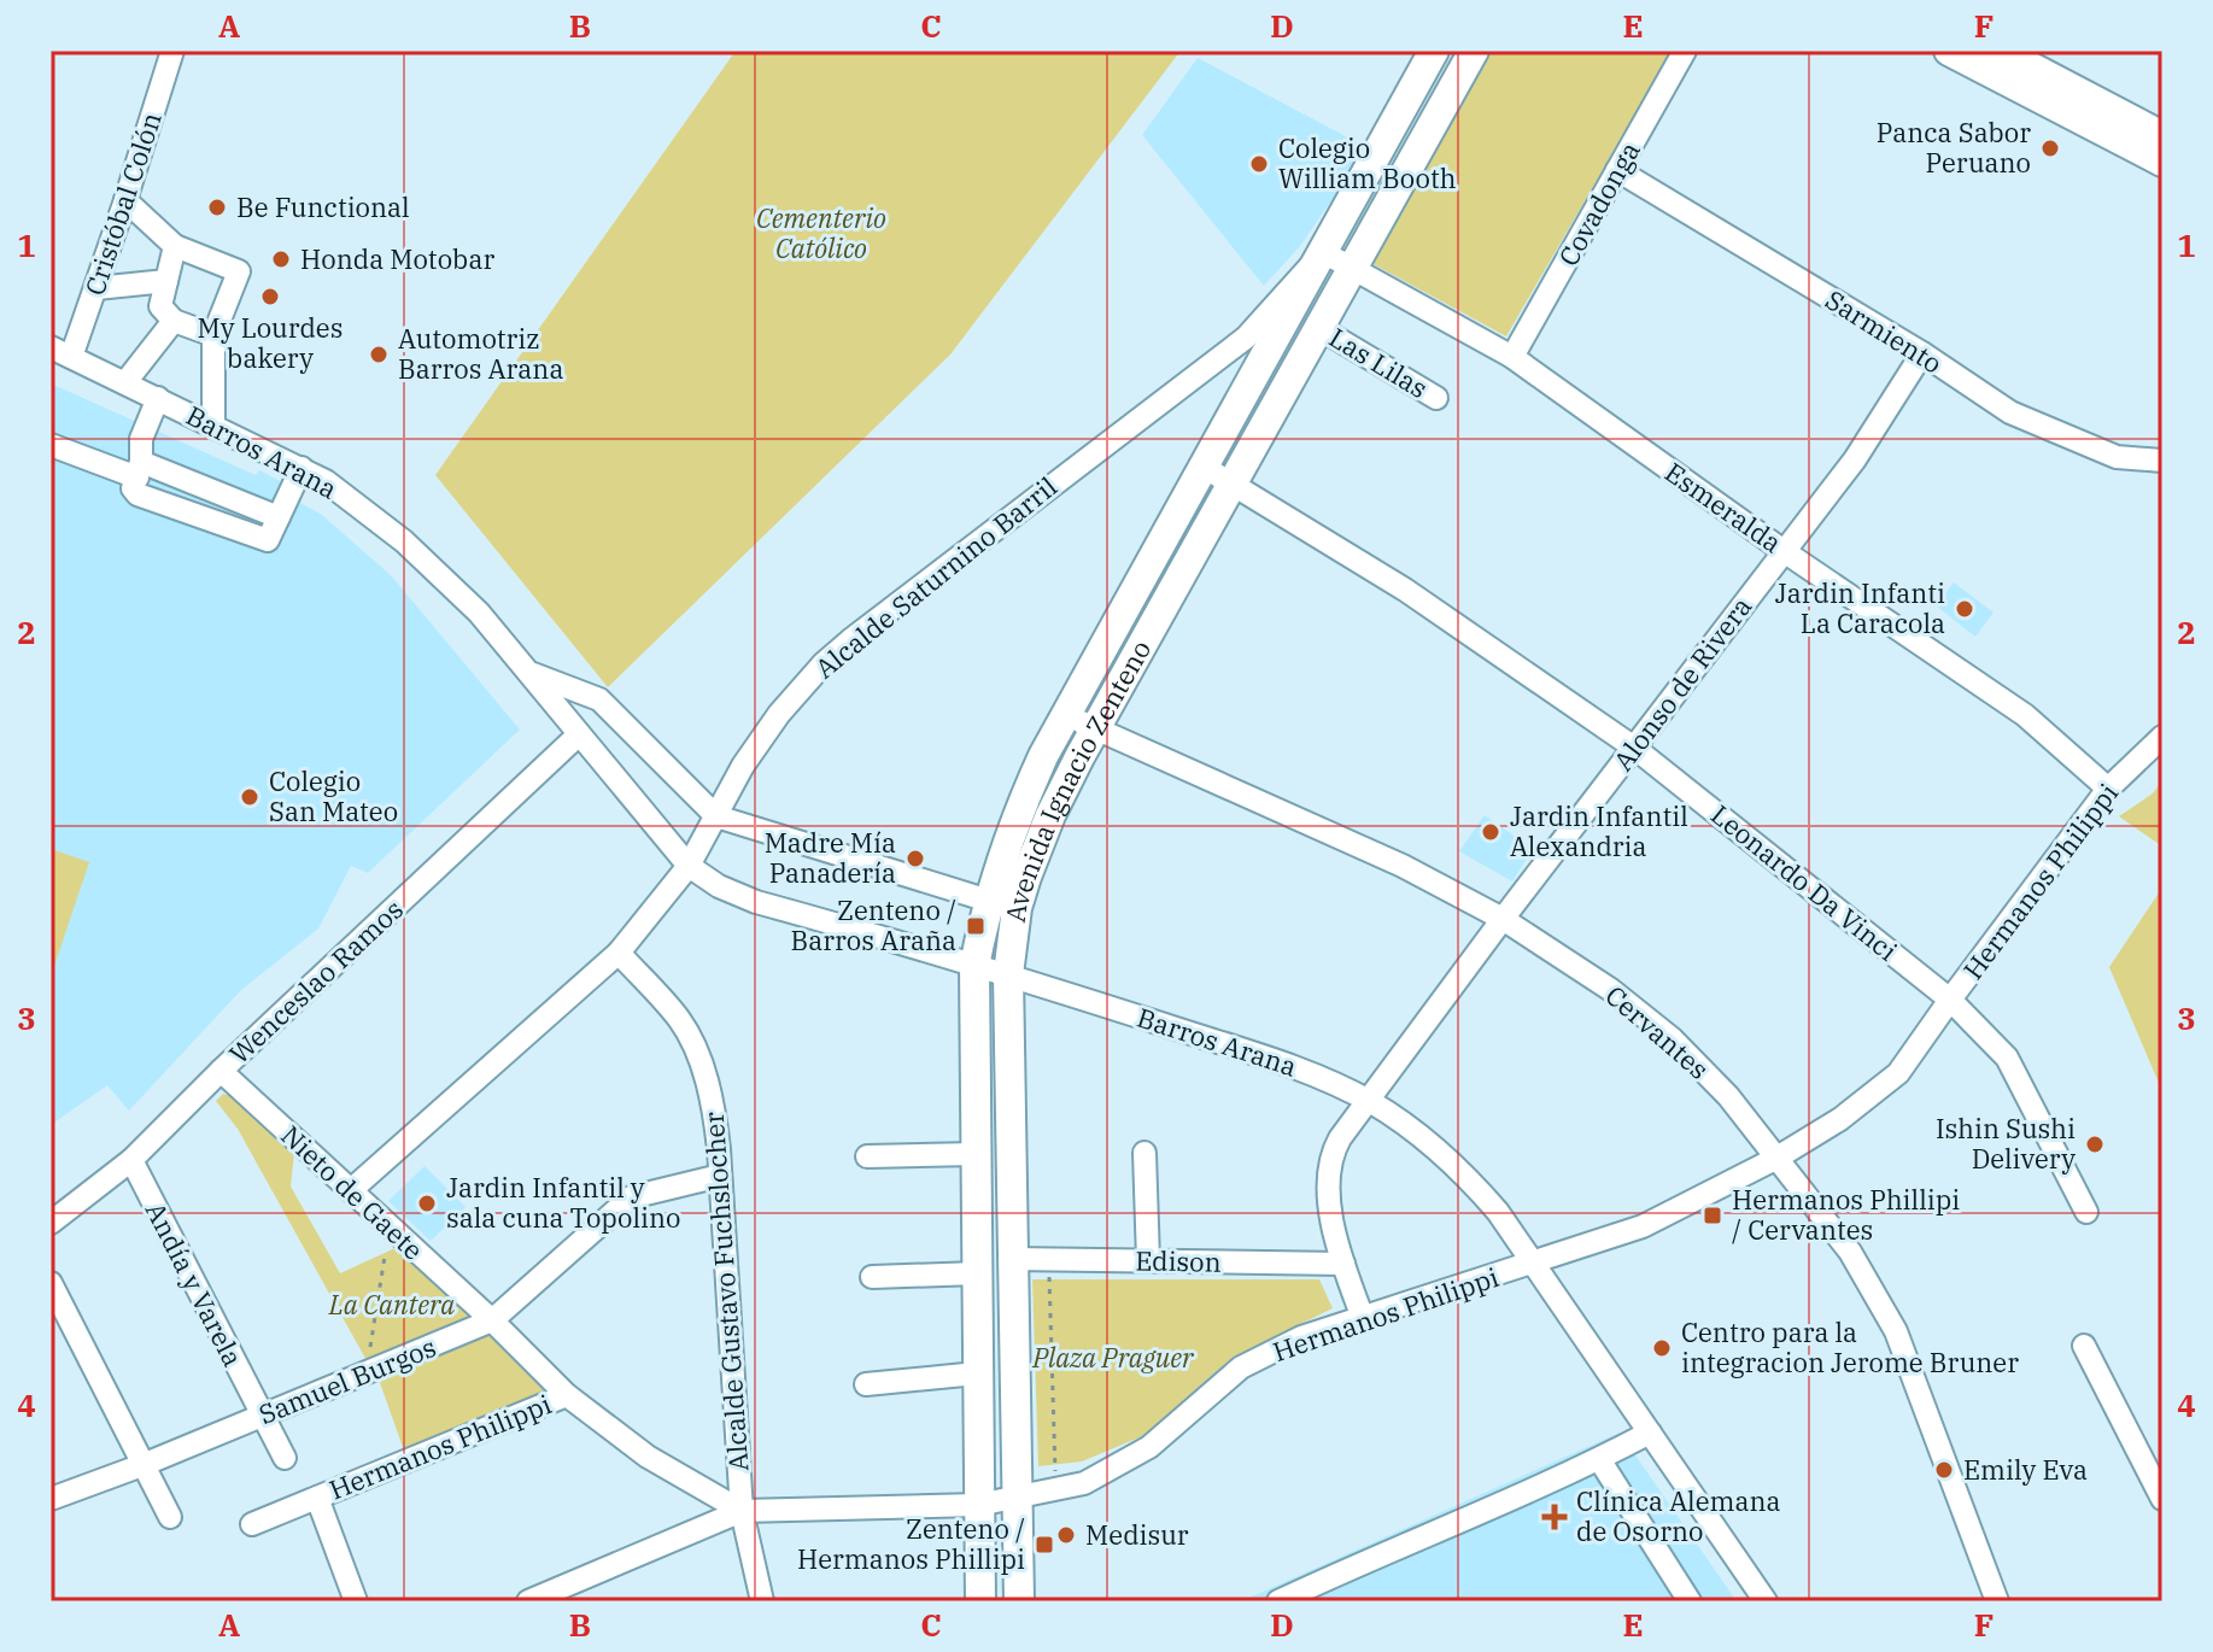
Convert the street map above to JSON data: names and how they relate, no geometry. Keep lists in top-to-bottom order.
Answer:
{
  "streets": {
    "main road": ["Avenida Ignacio Zenteno"],
    "street": [
      "Cristóbal Colón",
      "Covadonga",
      "Sarmiento",
      "Las Lilas",
      "Barros Arana",
      "Esmeralda",
      "Alcalde Saturnino Barril",
      "Alonso de Rivera",
      "Hermanos Philippi",
      "Leonardo Da Vinci",
      "Wenceslao Ramos",
      "Cervantes",
      "Nieto de Gaete",
      "Edison",
      "Andía y Varela",
      "Alcalde Gustavo Fuchslocher",
      "Samuel Burgos"
    ]
  },
  "crossings": [
    ["Cristóbal Colón", "Barros Arana"],
    ["Covadonga", "Sarmiento"],
    ["Covadonga", "Esmeralda"],
    ["Sarmiento", "Alonso de Rivera"],
    ["Las Lilas", "Avenida Ignacio Zenteno"],
    ["Barros Arana", "Alcalde Saturnino Barril"],
    ["Barros Arana", "Alonso de Rivera"],
    ["Barros Arana", "Avenida Ignacio Zenteno"],
    ["Barros Arana", "Hermanos Philippi"],
    ["Barros Arana", "Wenceslao Ramos"],
    ["Esmeralda", "Alcalde Saturnino Barril"],
    ["Esmeralda", "Alonso de Rivera"],
    ["Esmeralda", "Avenida Ignacio Zenteno"],
    ["Esmeralda", "Hermanos Philippi"],
    ["Alcalde Saturnino Barril", "Avenida Ignacio Zenteno"],
    ["Alcalde Saturnino Barril", "Nieto de Gaete"],
    ["Alcalde Saturnino Barril", "Alcalde Gustavo Fuchslocher"],
    ["Alonso de Rivera", "Hermanos Philippi"],
    ["Alonso de Rivera", "Leonardo Da Vinci"],
    ["Alonso de Rivera", "Cervantes"],
    ["Alonso de Rivera", "Edison"],
    ["Avenida Ignacio Zenteno", "Hermanos Philippi"],
    ["Avenida Ignacio Zenteno", "Leonardo Da Vinci"],
    ["Avenida Ignacio Zenteno", "Cervantes"],
    ["Avenida Ignacio Zenteno", "Edison"],
    ["Hermanos Philippi", "Leonardo Da Vinci"],
    ["Hermanos Philippi", "Cervantes"],
    ["Hermanos Philippi", "Nieto de Gaete"],
    ["Hermanos Philippi", "Alcalde Gustavo Fuchslocher"],
    ["Wenceslao Ramos", "Nieto de Gaete"],
    ["Wenceslao Ramos", "Andía y Varela"],
    ["Nieto de Gaete", "Samuel Burgos"],
    ["Andía y Varela", "Samuel Burgos"],
    ["Alcalde Gustavo Fuchslocher", "Samuel Burgos"]
  ],
  "parks": ["Cementerio Católico", "La Cantera", "Plaza Praguer"],
  "places": {
    "other": [
      "Panca Sabor Peruano",
      "Colegio William Booth",
      "Be Functional",
      "Honda Motobar",
      "My Lourdes bakery",
      "Automotriz Barros Arana",
      "Jardin Infanti La Caracola",
      "Colegio San Mateo",
      "Jardin Infantil Alexandria",
      "Madre Mía Panadería",
      "Ishin Sushi Delivery",
      "Jardin Infantil y sala cuna Topolino",
      "Centro para la integracion Jerome Bruner",
      "Emily Eva",
      "Medisur"
    ],
    "transit": ["Zenteno / Barros Araña", "Hermanos Phillipi / Cervantes", "Zenteno / Hermanos Phillipi"],
    "health": ["Clínica Alemana de Osorno"]
  },
  "grid": {
    "columns": [
      "A",
      "B",
      "C",
      "D",
      "E",
      "F"
    ],
    "rows": [
      "1",
      "2",
      "3",
      "4"
    ]
  }
}
